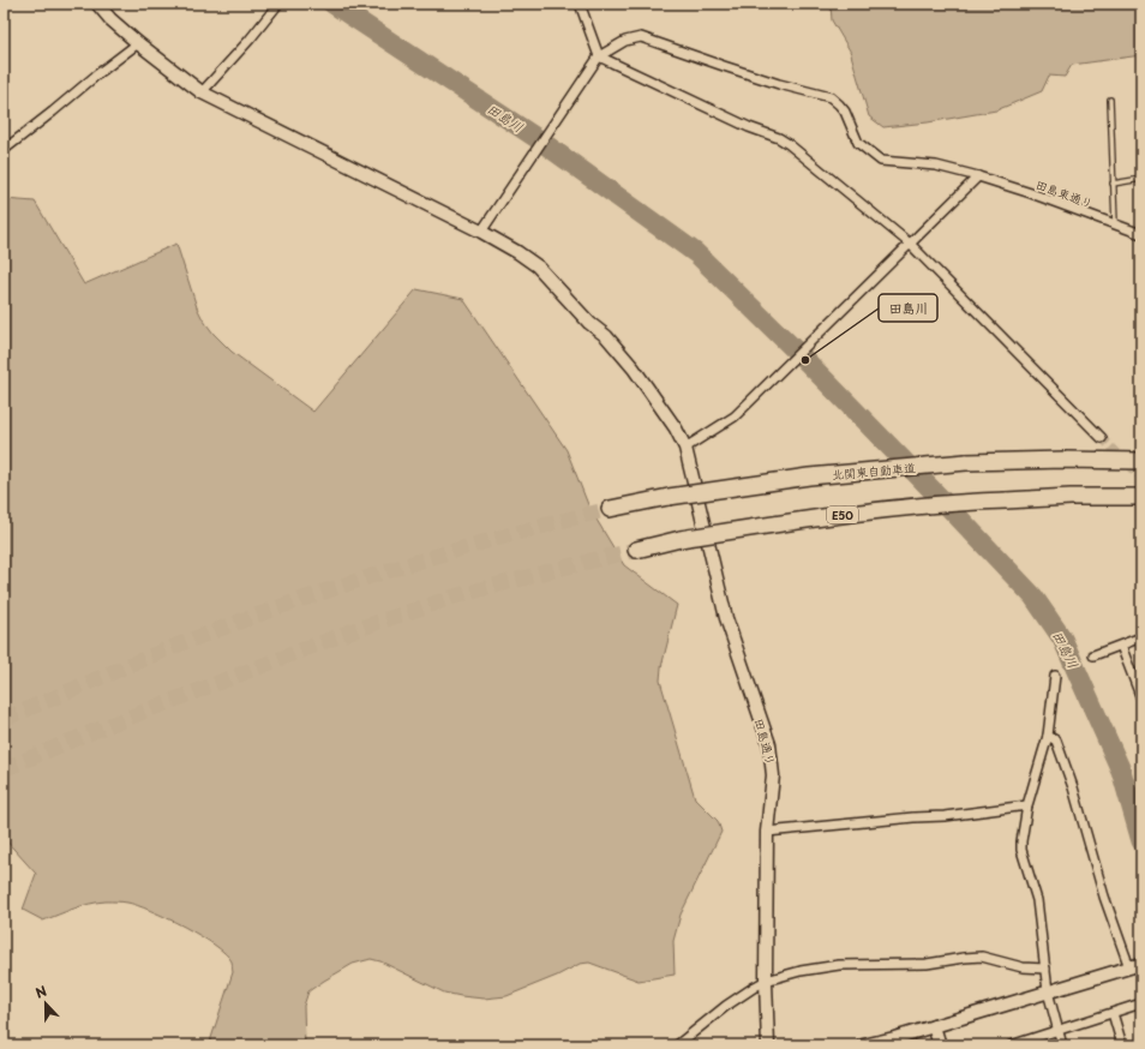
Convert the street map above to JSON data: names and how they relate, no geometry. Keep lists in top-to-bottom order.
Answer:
{
  "streets": {
    "highway": ["北関東自動車道", "E50"],
    "street": ["田島東通り", "田島通り"]
  },
  "water": ["田島川"],
  "places": ["田島川"],
  "north": "top"
}
